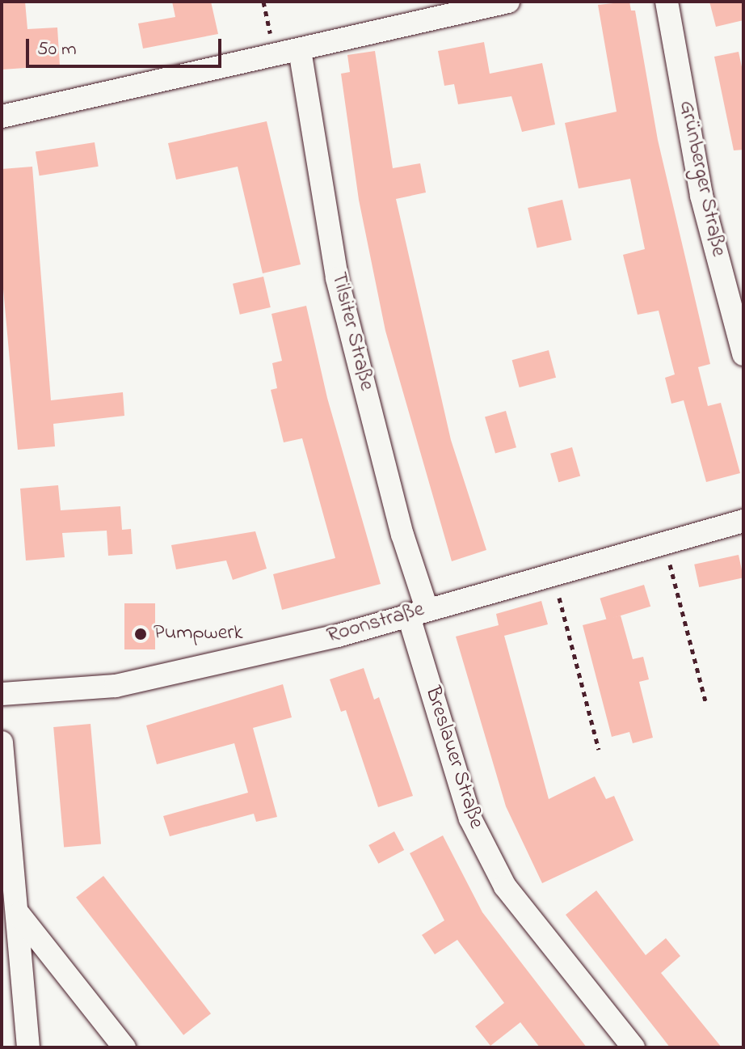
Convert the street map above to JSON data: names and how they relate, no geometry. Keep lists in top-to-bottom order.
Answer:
{
  "streets": {
    "street": [
      "Grünberger Straße",
      "Tilsiter Straße",
      "Roonstraße",
      "Breslauer Straße"
    ]
  },
  "crossings": [
    ["Tilsiter Straße", "Roonstraße"],
    ["Tilsiter Straße", "Breslauer Straße"],
    ["Roonstraße", "Breslauer Straße"]
  ],
  "places": ["Pumpwerk"],
  "scale_bar": "50 m"
}
